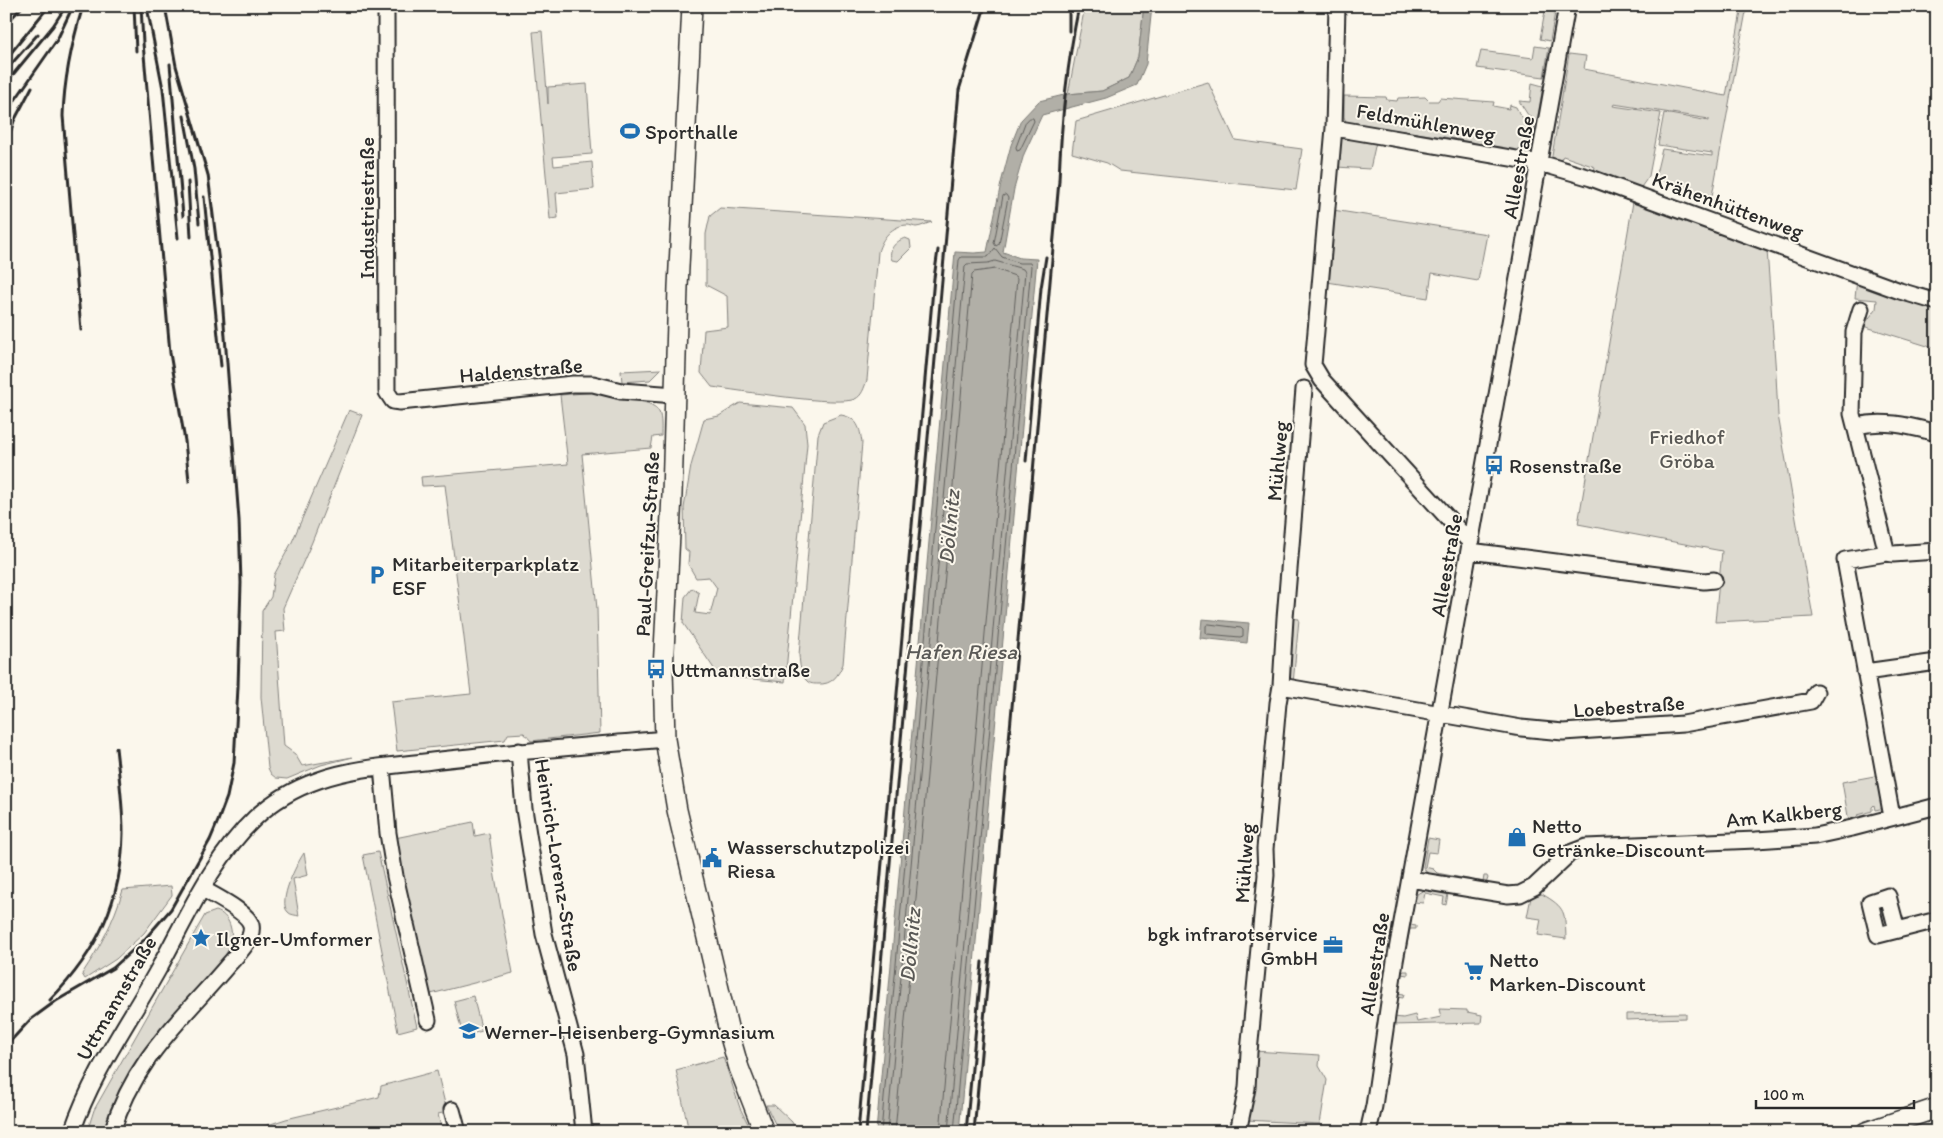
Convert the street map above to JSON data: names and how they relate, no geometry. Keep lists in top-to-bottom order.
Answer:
{
  "streets": {
    "main road": ["Paul-Greifzu-Straße"],
    "street": [
      "Feldmühlenweg",
      "Alleestraße",
      "Krähenhüttenweg",
      "Industriestraße",
      "Haldenstraße",
      "Mühlweg",
      "Loebestraße",
      "Am Kalkberg",
      "Heinrich-Lorenz-Straße",
      "Uttmannstraße"
    ]
  },
  "crossings": [
    ["Feldmühlenweg", "Alleestraße"],
    ["Feldmühlenweg", "Krähenhüttenweg"],
    ["Alleestraße", "Krähenhüttenweg"],
    ["Alleestraße", "Loebestraße"],
    ["Alleestraße", "Am Kalkberg"],
    ["Industriestraße", "Haldenstraße"],
    ["Haldenstraße", "Paul-Greifzu-Straße"],
    ["Paul-Greifzu-Straße", "Uttmannstraße"],
    ["Heinrich-Lorenz-Straße", "Uttmannstraße"]
  ],
  "water": ["Döllnitz", "Hafen Riesa"],
  "parks": ["Friedhof Gröba"],
  "places": {
    "sports": ["Sporthalle"],
    "bus stop": ["Rosenstraße", "Uttmannstraße"],
    "parking": ["Mitarbeiterparkplatz ESF"],
    "shop": ["Netto Getränke-Discount"],
    "public building": ["Wasserschutzpolizei Riesa"],
    "place": ["Ilgner-Umformer"],
    "office": ["bgk infrarotservice GmbH"],
    "supermarket": ["Netto Marken-Discount"],
    "school or university": ["Werner-Heisenberg-Gymnasium"]
  },
  "scale_bar": "100 m"
}
